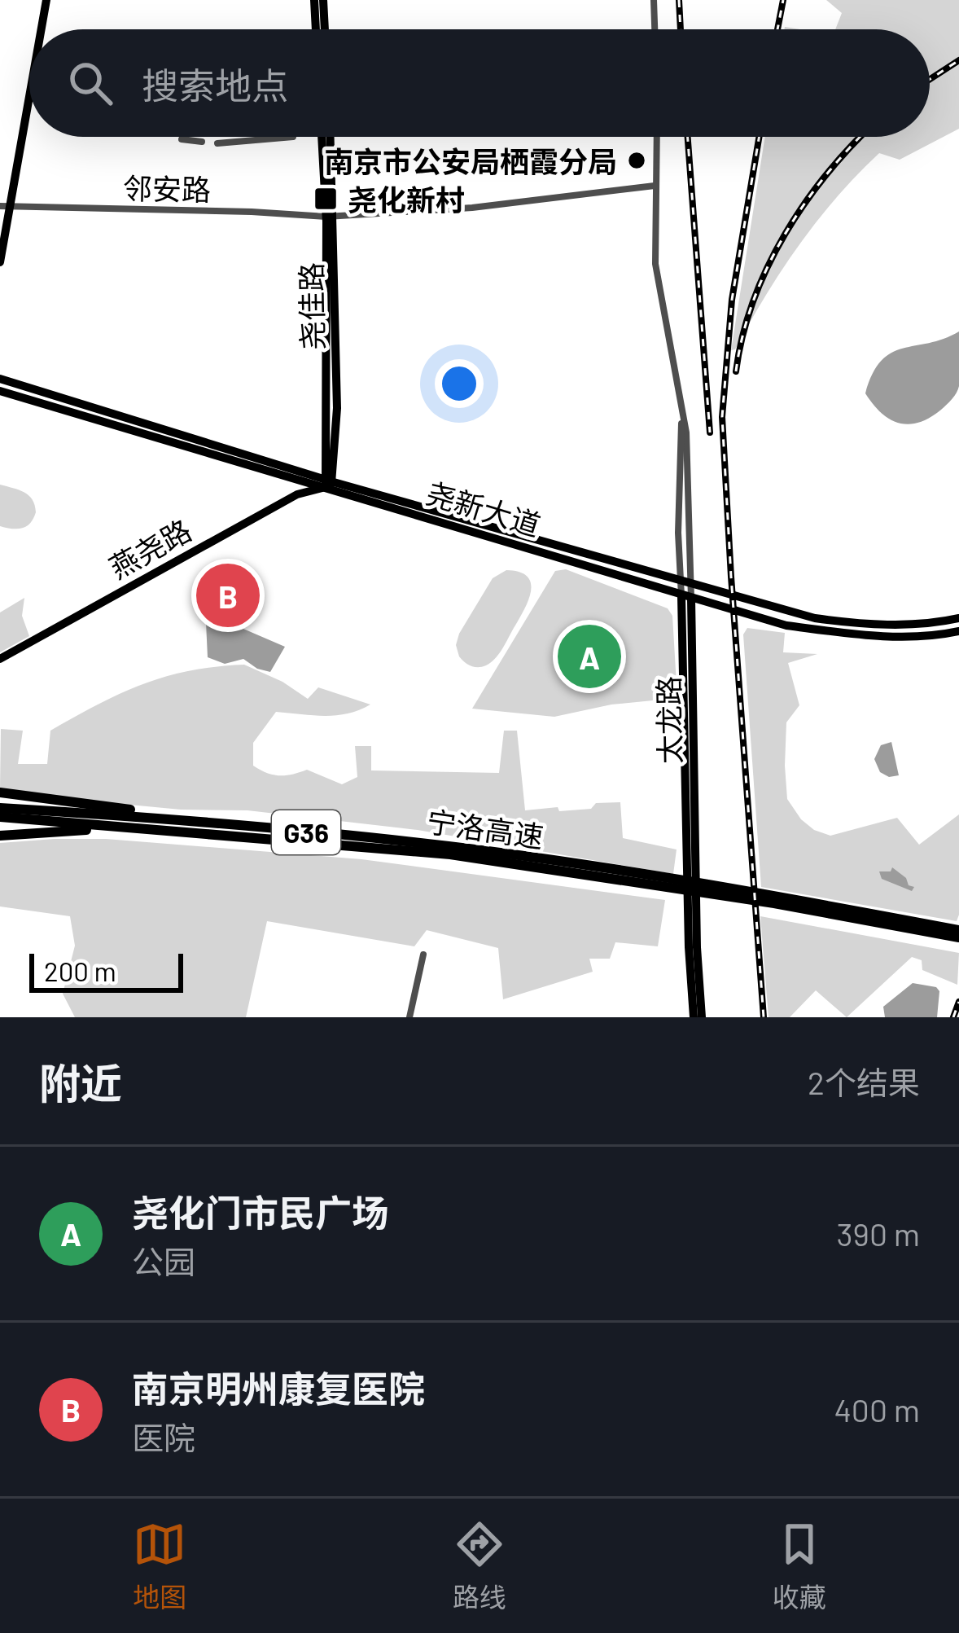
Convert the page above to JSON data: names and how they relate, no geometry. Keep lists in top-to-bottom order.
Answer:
{
  "streets": {
    "highway": ["宁洛高速", "G36"],
    "main road": [
      "尧佳路",
      "尧新大道",
      "燕尧路",
      "太龙路"
    ],
    "street": ["邻安路"]
  },
  "crossings": [
    ["邻安路", "尧佳路"],
    ["邻安路", "太龙路"],
    ["尧佳路", "尧新大道"],
    ["尧佳路", "燕尧路"],
    ["尧新大道", "燕尧路"],
    ["尧新大道", "太龙路"]
  ],
  "places": {
    "other": ["南京市公安局栖霞分局"],
    "transit": ["尧化新村"]
  },
  "scale_bar": "200 m",
  "page": {
    "search": "搜索地点",
    "pins": ["B", "A"],
    "scale": "200 m",
    "heading": ["附近", "2个结果"],
    "list": [
      {
        "mark": "A",
        "name": "尧化门市民广场",
        "note": "公园",
        "value": "390 m"
      },
      {
        "mark": "B",
        "name": "南京明州康复医院",
        "note": "医院",
        "value": "400 m"
      }
    ],
    "nav": ["地图", "路线", "收藏"]
  }
}
